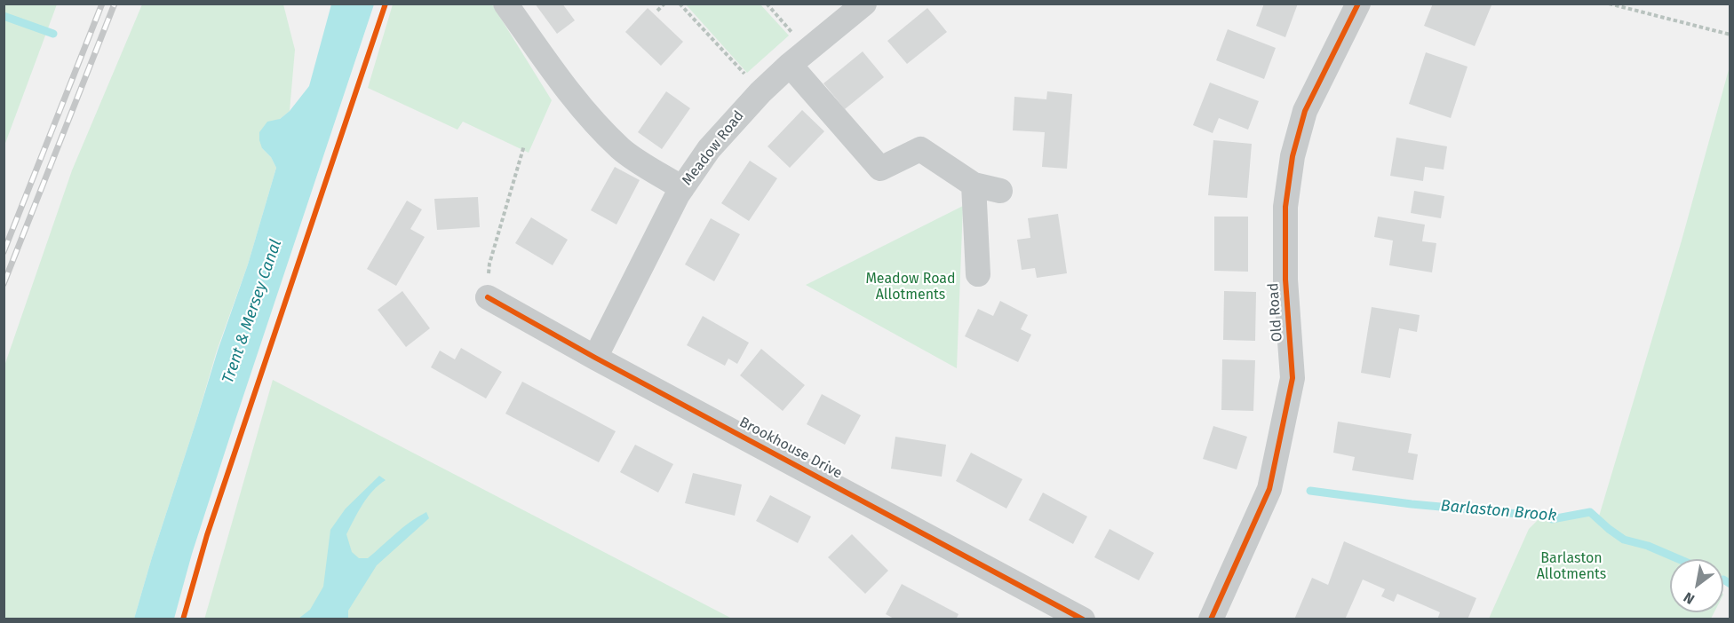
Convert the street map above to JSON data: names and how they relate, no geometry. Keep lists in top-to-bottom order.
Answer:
{
  "streets": {
    "street": ["Meadow Road", "Old Road", "Brookhouse Drive"]
  },
  "crossings": [
    ["Meadow Road", "Brookhouse Drive"]
  ],
  "water": ["Trent & Mersey Canal", "Barlaston Brook"],
  "parks": ["Meadow Road Allotments", "Barlaston Allotments"],
  "north": "bottom left"
}
